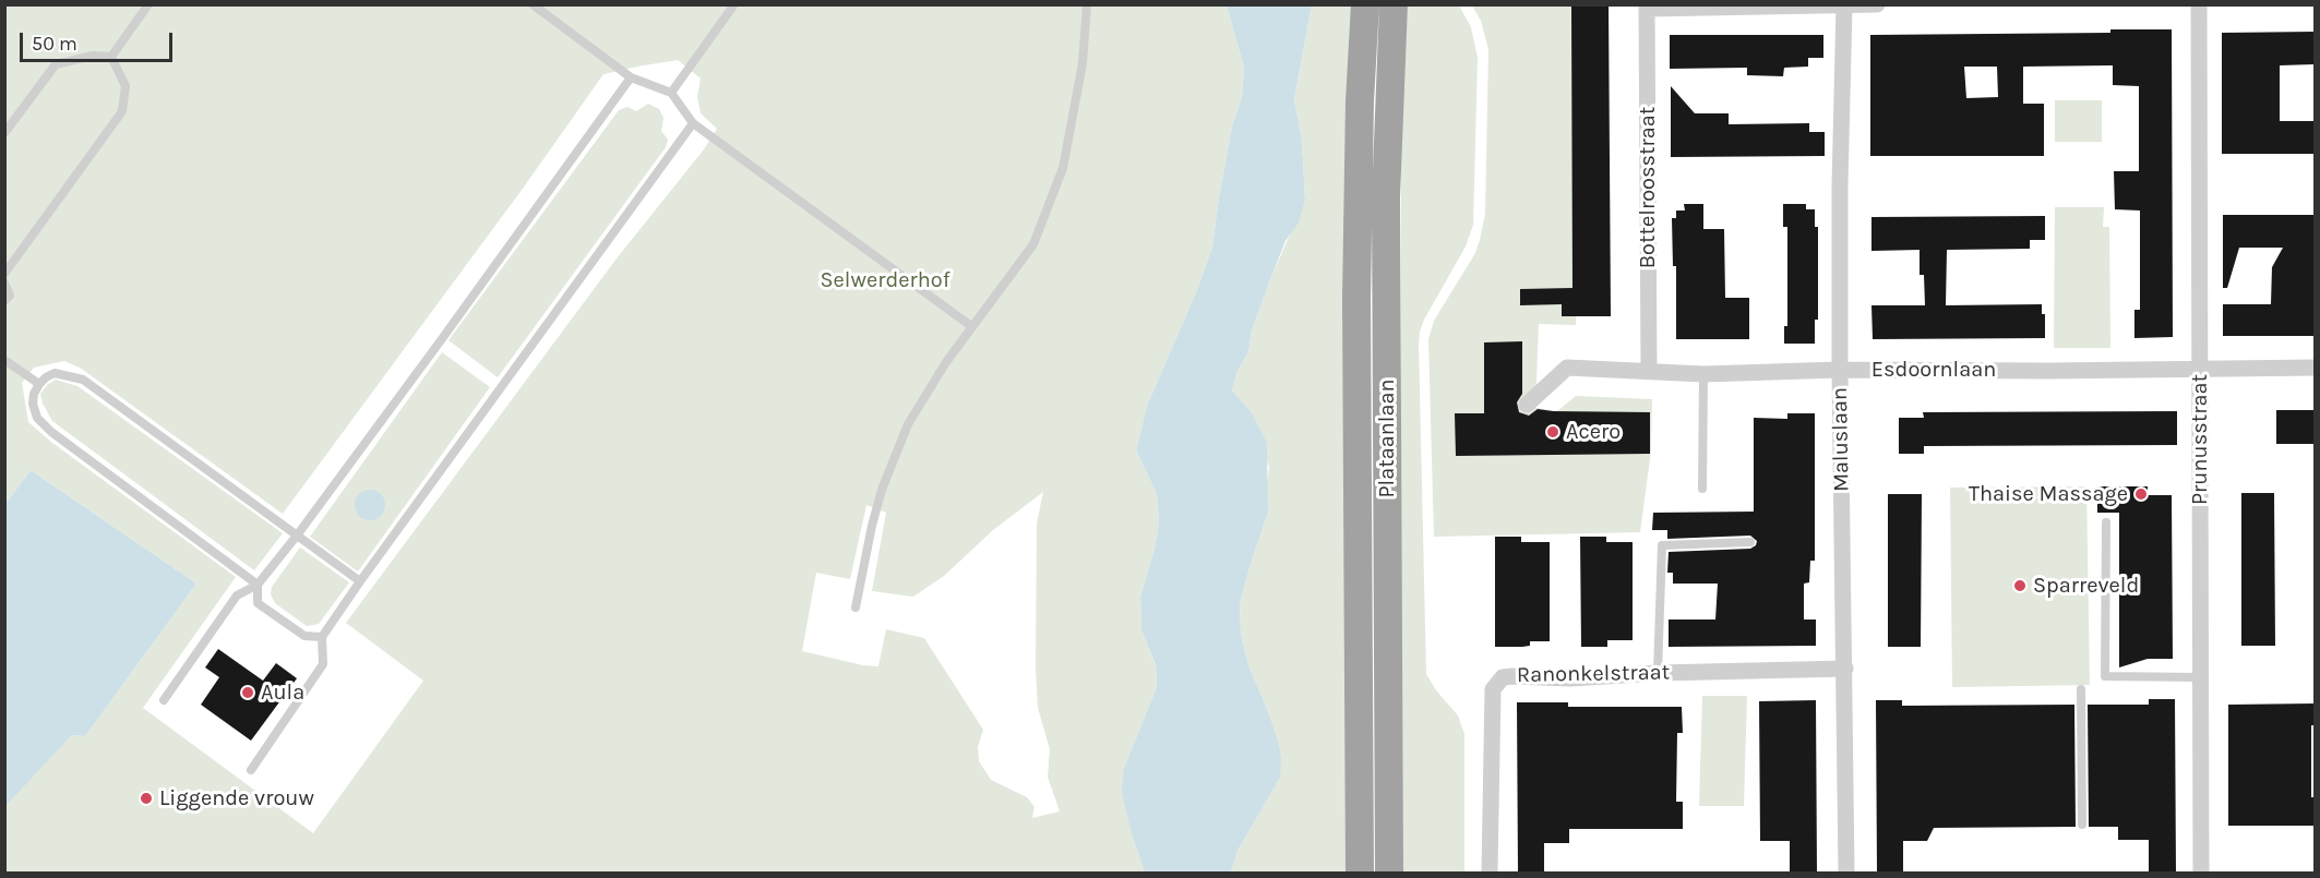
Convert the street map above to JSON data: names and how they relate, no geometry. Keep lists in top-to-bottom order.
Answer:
{
  "streets": {
    "highway": ["Plataanlaan"],
    "street": [
      "Bottelroosstraat",
      "Esdoornlaan",
      "Maluslaan",
      "Prunusstraat",
      "Ranonkelstraat"
    ]
  },
  "crossings": [
    ["Bottelroosstraat", "Esdoornlaan"],
    ["Esdoornlaan", "Maluslaan"],
    ["Esdoornlaan", "Prunusstraat"],
    ["Maluslaan", "Ranonkelstraat"]
  ],
  "parks": ["Selwerderhof"],
  "places": [
    "Acero",
    "Thaise Massage",
    "Sparreveld",
    "Aula",
    "Liggende vrouw"
  ],
  "scale_bar": "50 m"
}
